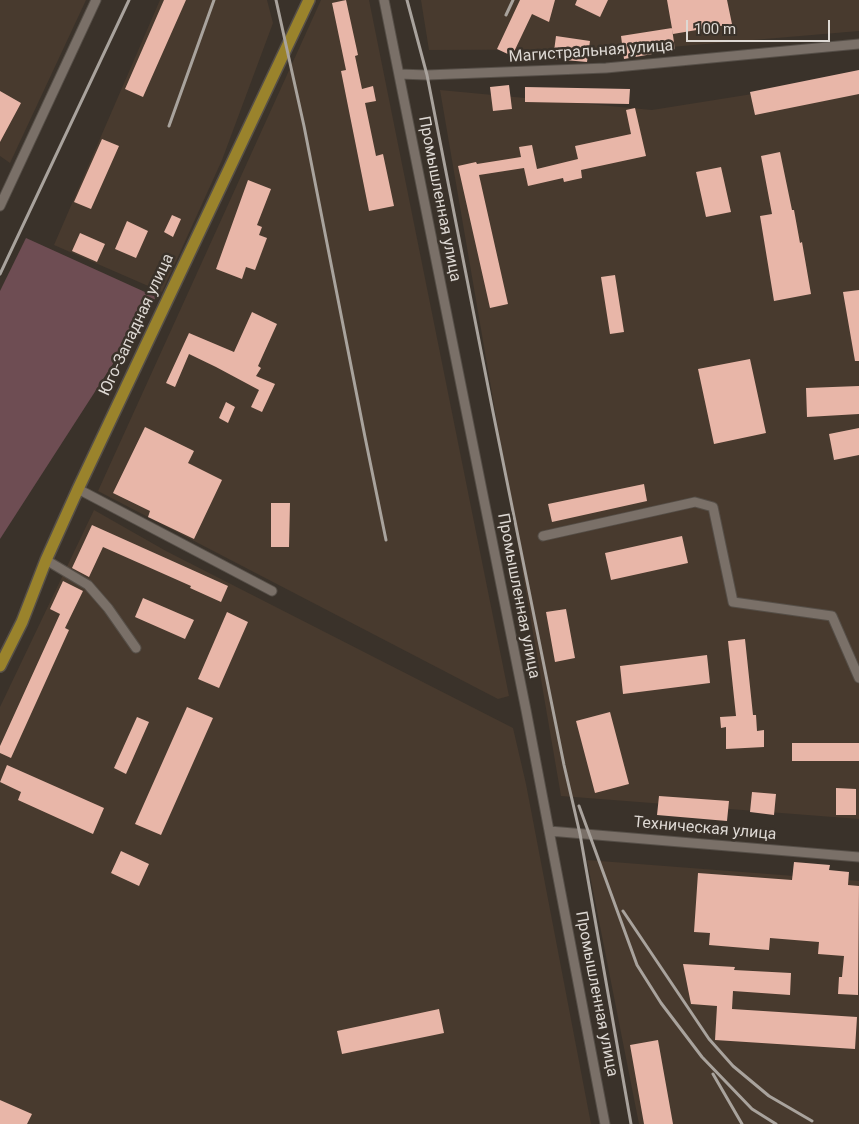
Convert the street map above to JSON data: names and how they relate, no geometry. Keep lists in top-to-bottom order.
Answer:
{
  "streets": {
    "main road": ["Юго-Западная улица"],
    "street": ["Магистральная улица", "Промышленная улица", "Техническая улица"]
  },
  "crossings": [
    ["Магистральная улица", "Промышленная улица"],
    ["Промышленная улица", "Техническая улица"]
  ],
  "scale_bar": "100 m"
}
